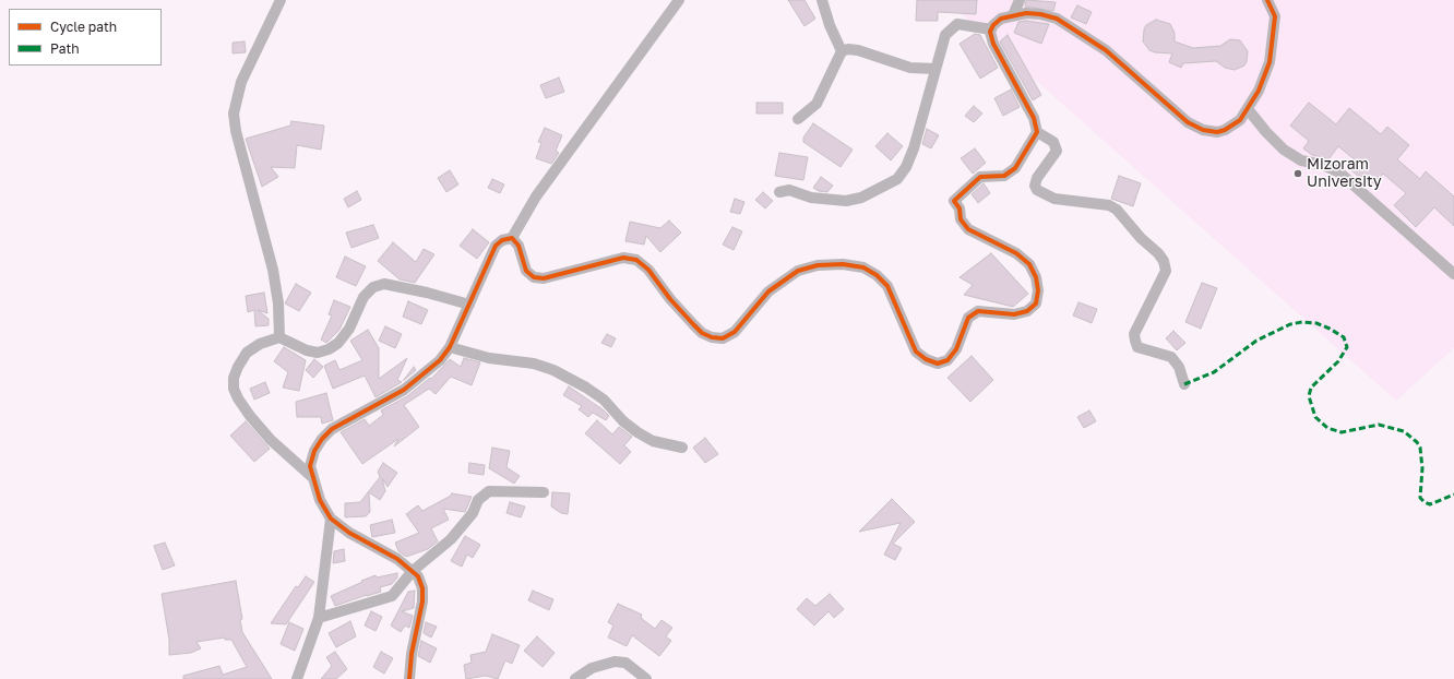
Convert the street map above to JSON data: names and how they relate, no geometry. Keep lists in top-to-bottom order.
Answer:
{
  "places": ["Mizoram University"],
  "legend": ["Cycle path", "Path"]
}
